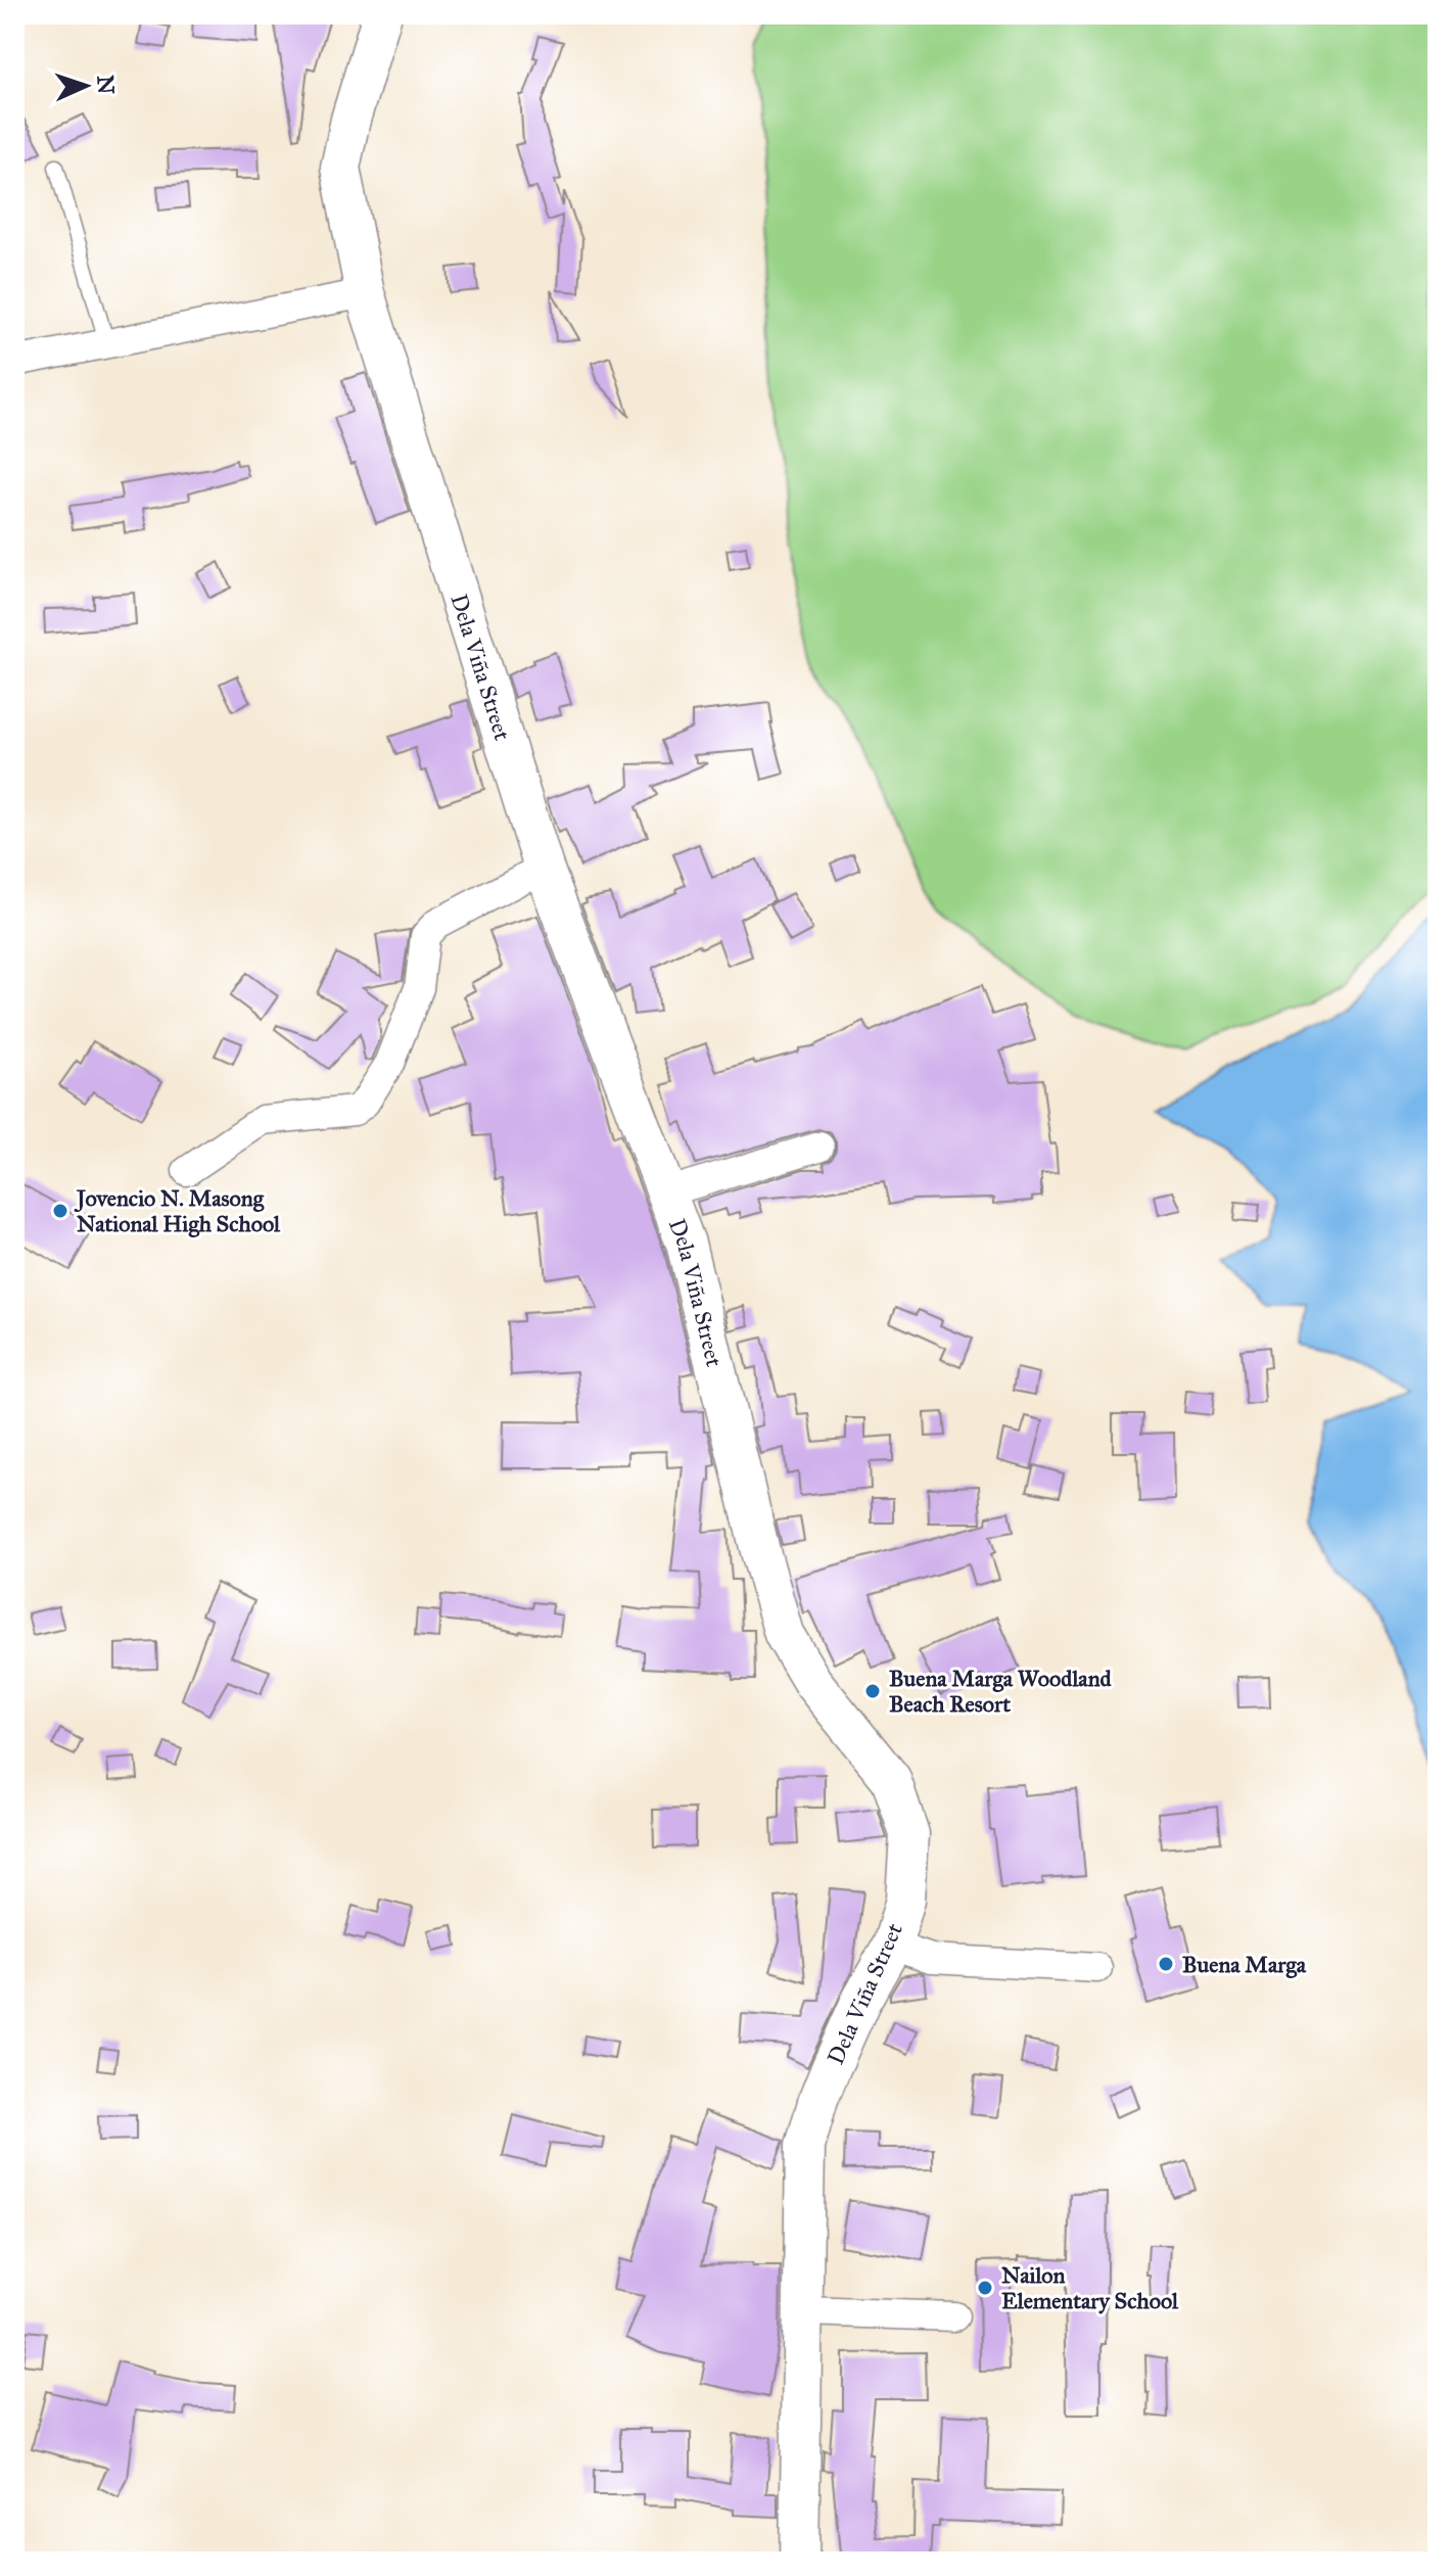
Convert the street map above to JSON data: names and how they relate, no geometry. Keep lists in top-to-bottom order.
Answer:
{
  "streets": {
    "street": ["Dela Viña Street"]
  },
  "places": [
    "Jovencio N. Masong National High School",
    "Buena Marga Woodland Beach Resort",
    "Buena Marga",
    "Nailon Elementary School"
  ],
  "north": "right"
}
